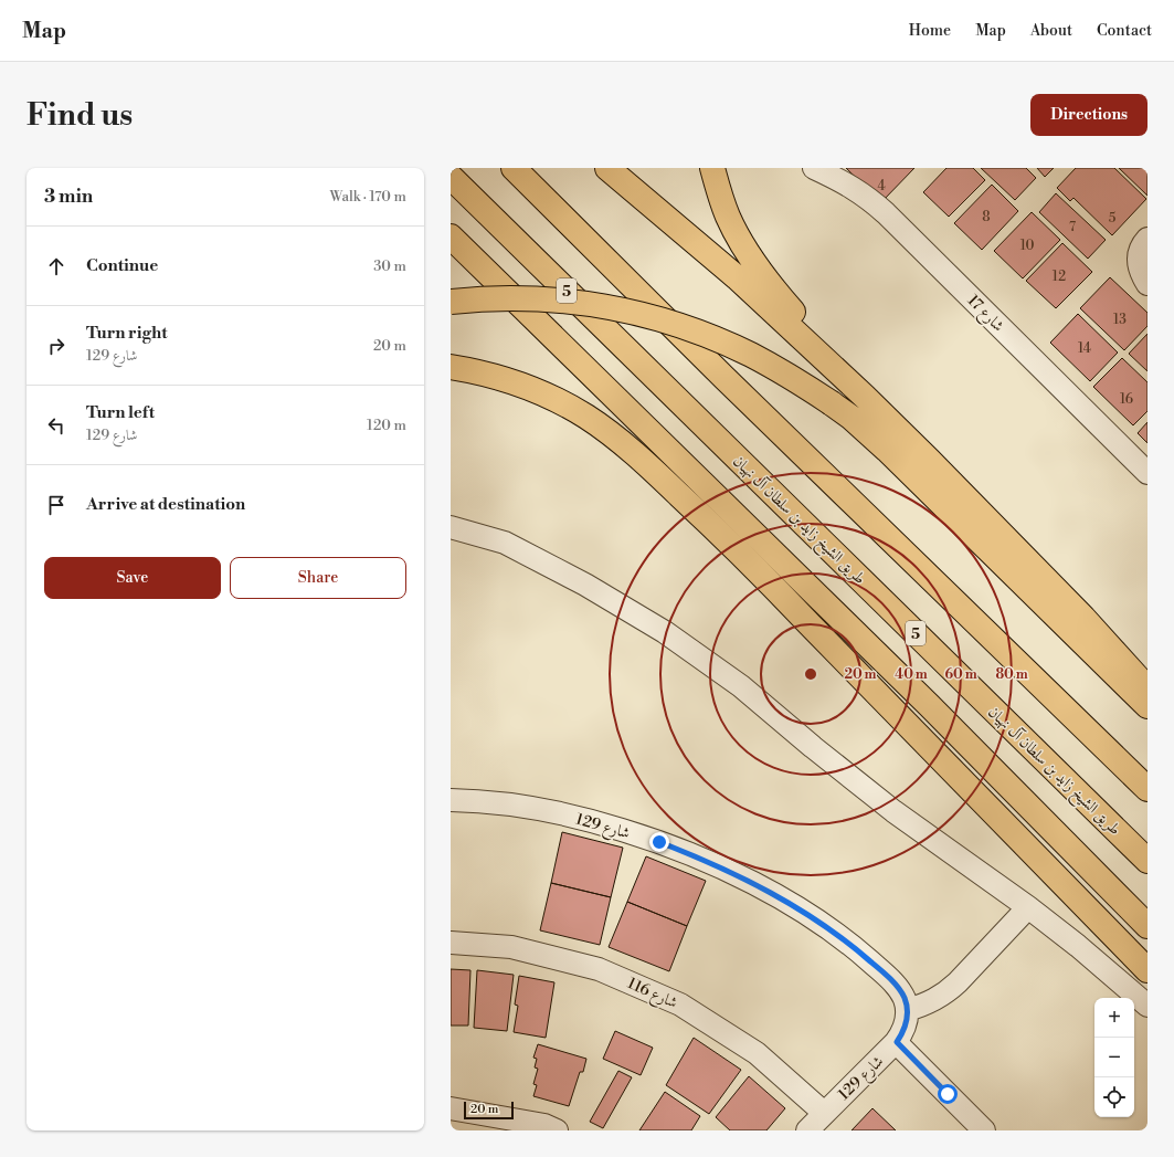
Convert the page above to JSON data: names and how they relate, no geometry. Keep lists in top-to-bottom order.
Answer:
{
  "streets": {
    "main road": ["5", "طريق الشيخ زايد بن سلطان آل نهيان"],
    "street": ["شارع 17", "شارع 129", "شارع 116"]
  },
  "crossings": [
    ["شارع 129", "شارع 116"]
  ],
  "house_numbers": [
    "4",
    "8",
    "5",
    "7",
    "10",
    "12",
    "13",
    "14",
    "16"
  ],
  "scale_bar": "20 m",
  "page": {
    "header": "Map",
    "nav": [
      "Home",
      "Map",
      "About",
      "Contact"
    ],
    "buttons": [
      "Directions",
      ["Save", "Share"]
    ],
    "title": "Find us",
    "heading": ["3 min", "Walk · 170 m"],
    "list": [
      ["Continue", "30 m"],
      ["Turn right", "شارع 129", "20 m"],
      ["Turn left", "شارع 129", "120 m"],
      "Arrive at destination"
    ],
    "map_buttons": ["+", "−"],
    "scale": "20 m"
  },
  "rings": [
    "20 m",
    "40 m",
    "60 m",
    "80 m"
  ]
}
